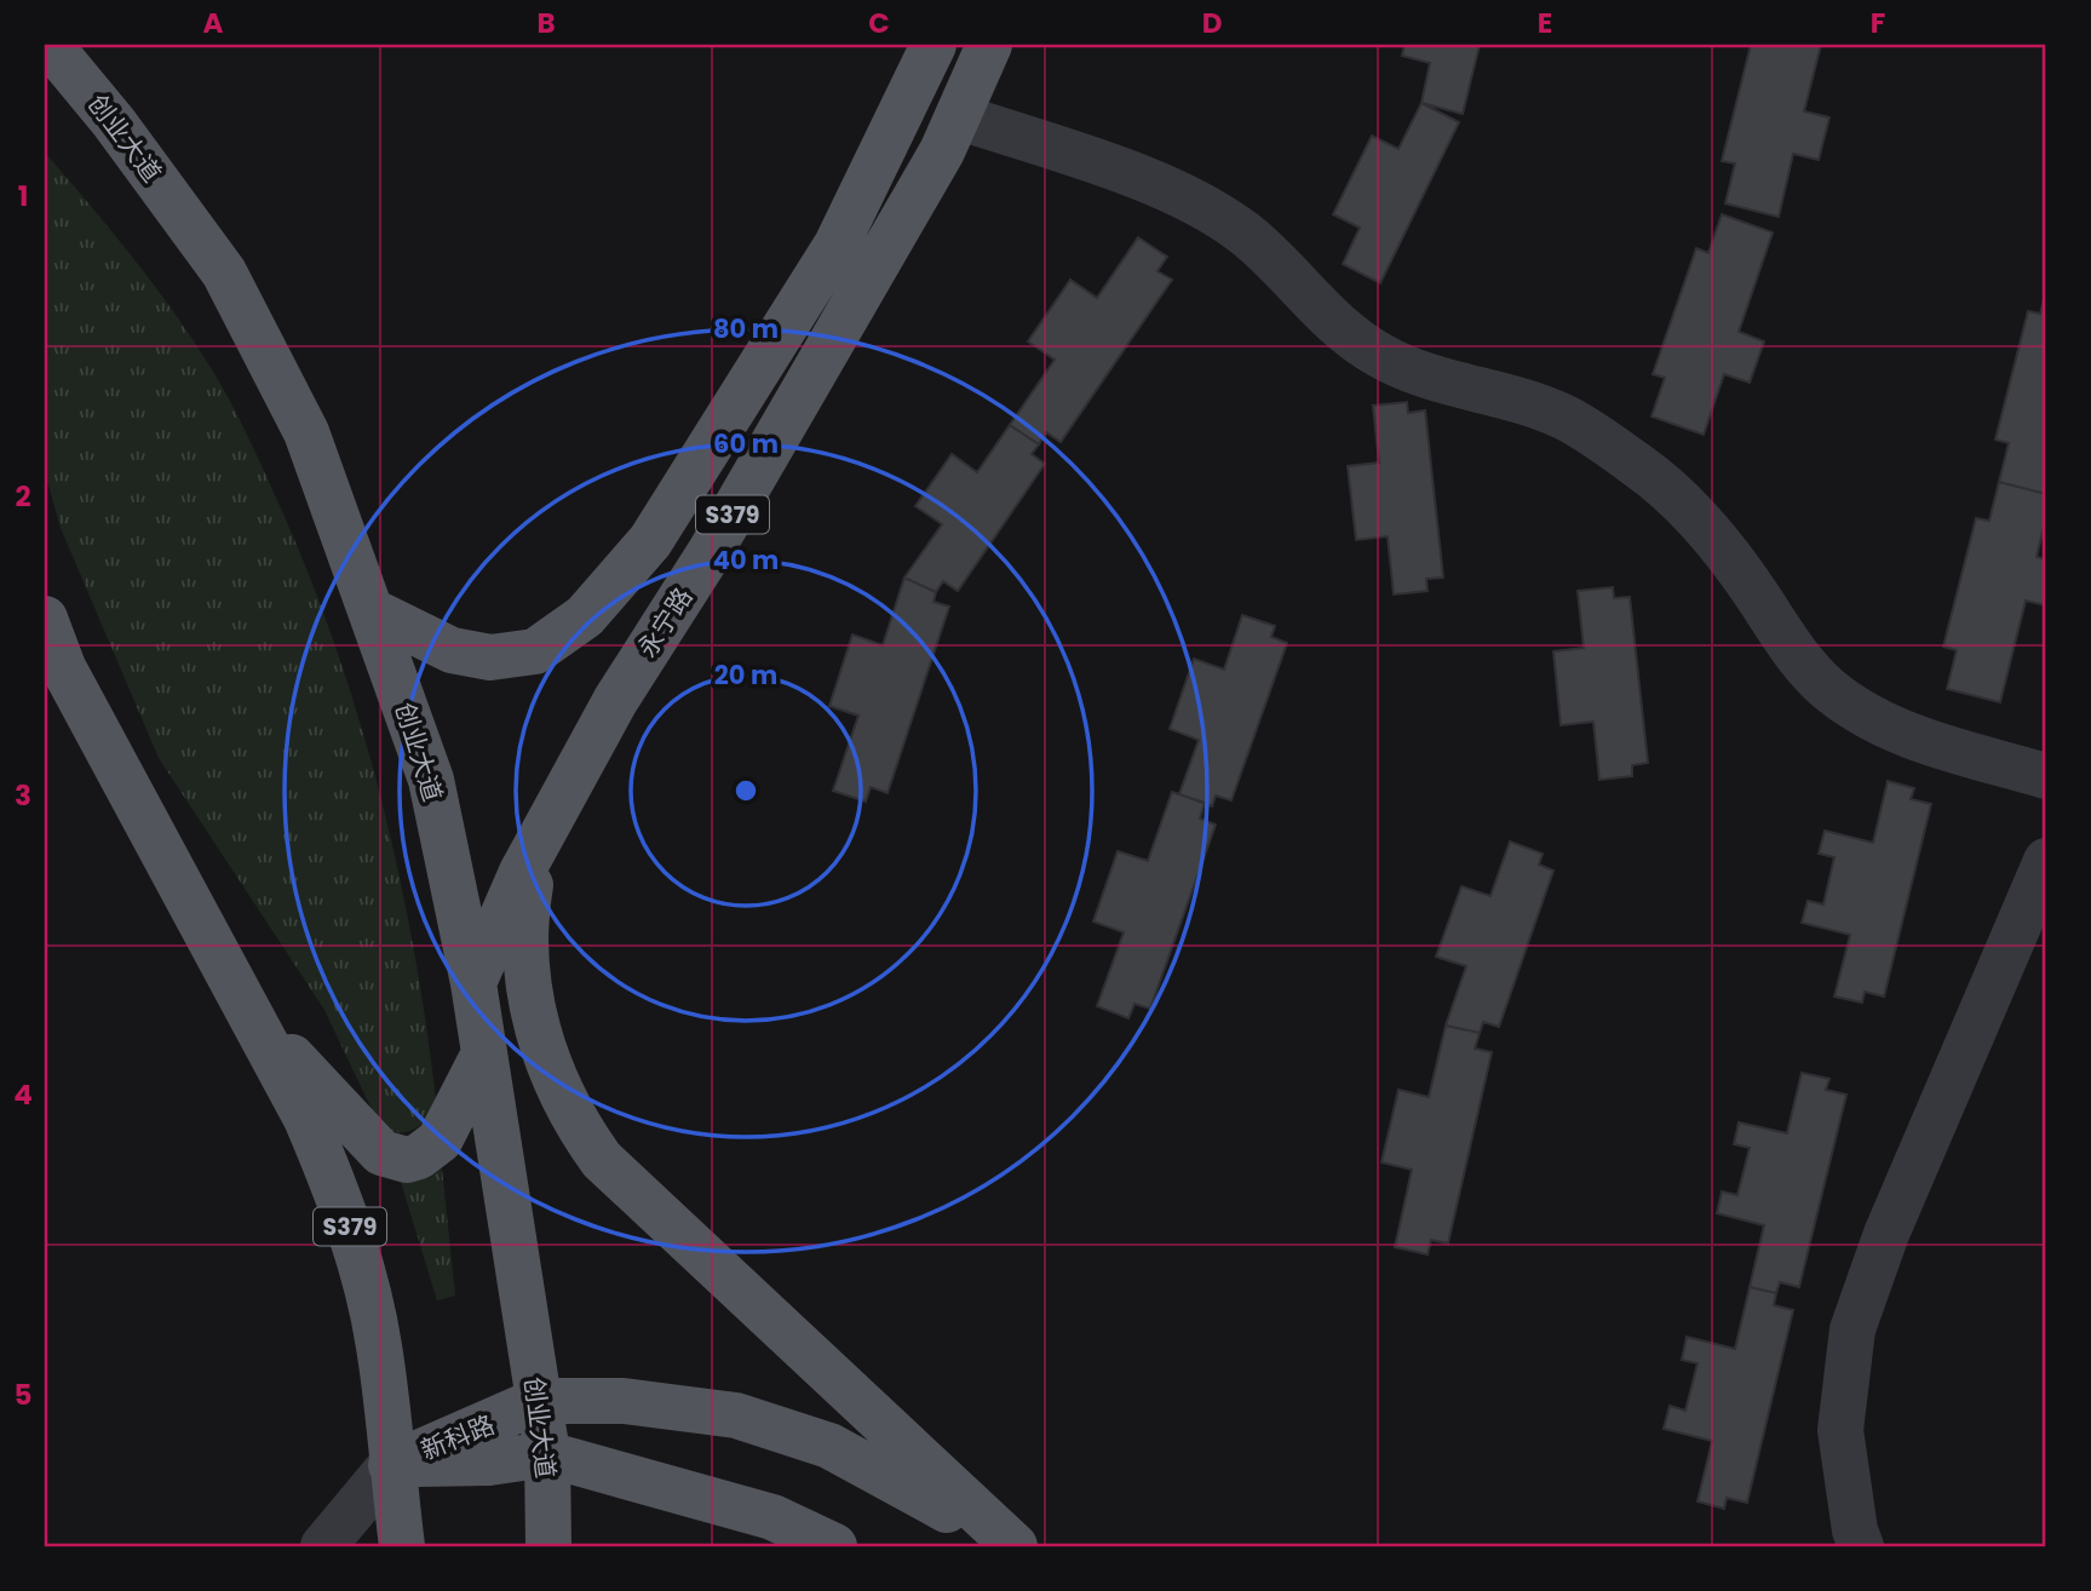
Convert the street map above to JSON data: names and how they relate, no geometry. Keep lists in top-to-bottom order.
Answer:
{
  "streets": {
    "main road": [
      "创业大道",
      "S379",
      "永宁路",
      "新科路"
    ]
  },
  "crossings": [
    ["创业大道", "S379"],
    ["创业大道", "永宁路"],
    ["创业大道", "新科路"],
    ["S379", "新科路"]
  ],
  "grid": {
    "columns": [
      "A",
      "B",
      "C",
      "D",
      "E",
      "F"
    ],
    "rows": [
      "1",
      "2",
      "3",
      "4",
      "5"
    ]
  },
  "rings": [
    "80 m",
    "60 m",
    "40 m",
    "20 m"
  ]
}
